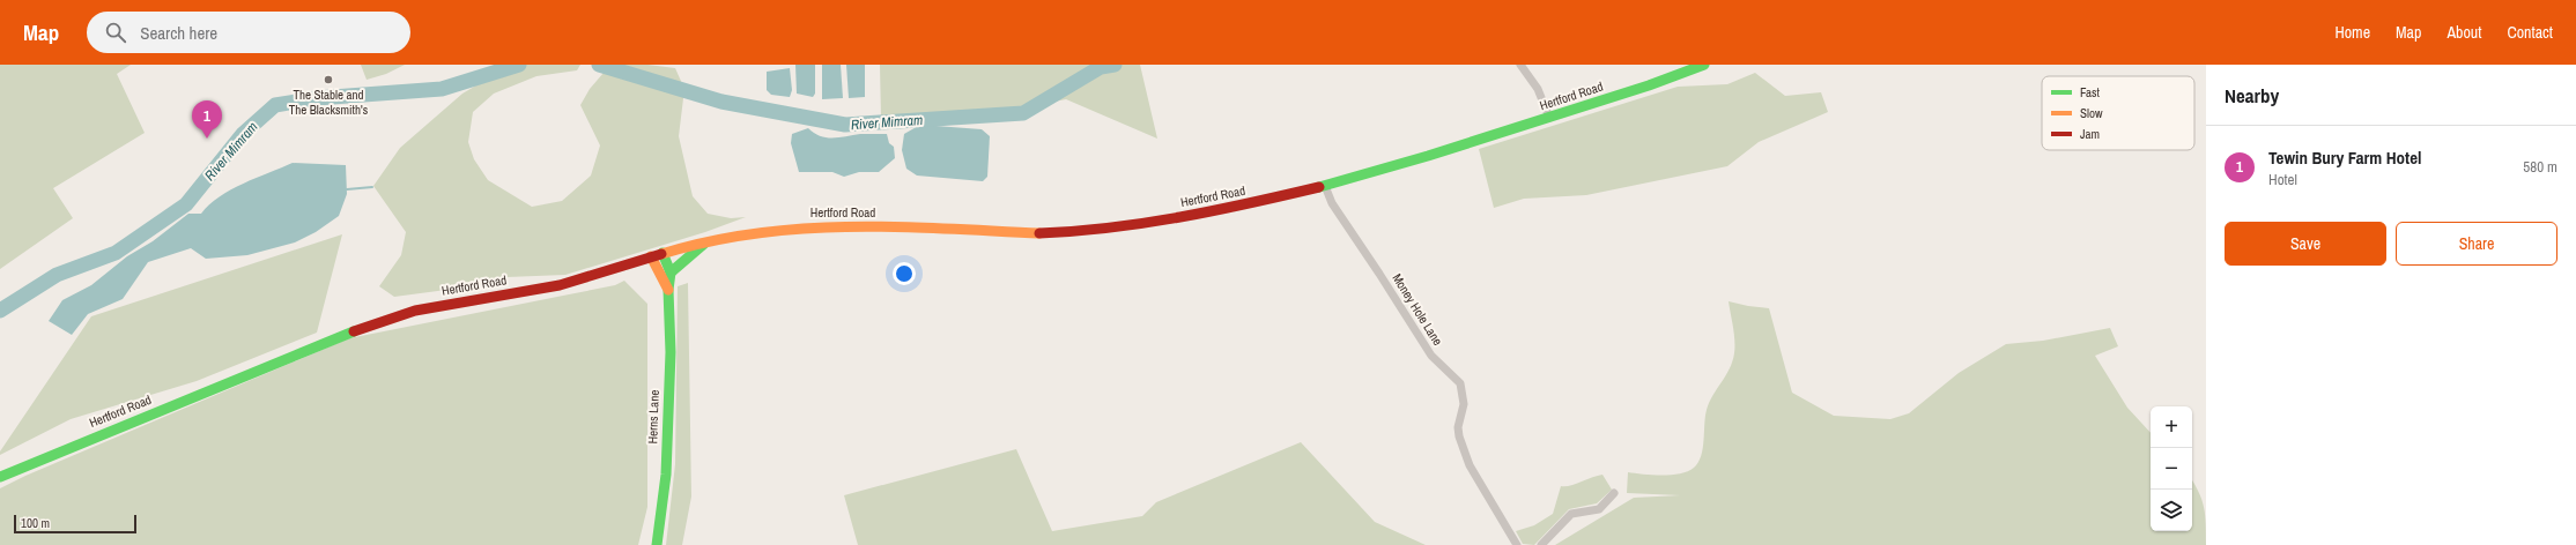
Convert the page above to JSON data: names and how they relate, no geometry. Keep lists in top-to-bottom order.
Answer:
{
  "streets": {
    "main road": ["Hertford Road", "Herns Lane"],
    "street": ["Money Hole Lane"]
  },
  "crossings": [
    ["Hertford Road", "Money Hole Lane"],
    ["Hertford Road", "Herns Lane"]
  ],
  "water": ["River Mimram"],
  "places": ["The Stable and The Blacksmith's"],
  "legend": ["Fast", "Slow", "Jam"],
  "scale_bar": "100 m",
  "page": {
    "header": "Map",
    "search": "Search here",
    "nav": [
      "Home",
      "Map",
      "About",
      "Contact"
    ],
    "heading": "Nearby",
    "pins": "1",
    "list": [
      {
        "mark": "1",
        "name": "Tewin Bury Farm Hotel",
        "note": "Hotel",
        "value": "580 m"
      }
    ],
    "buttons": ["Save", "Share"],
    "map_buttons": ["+", "−"],
    "scale": "100 m"
  }
}
